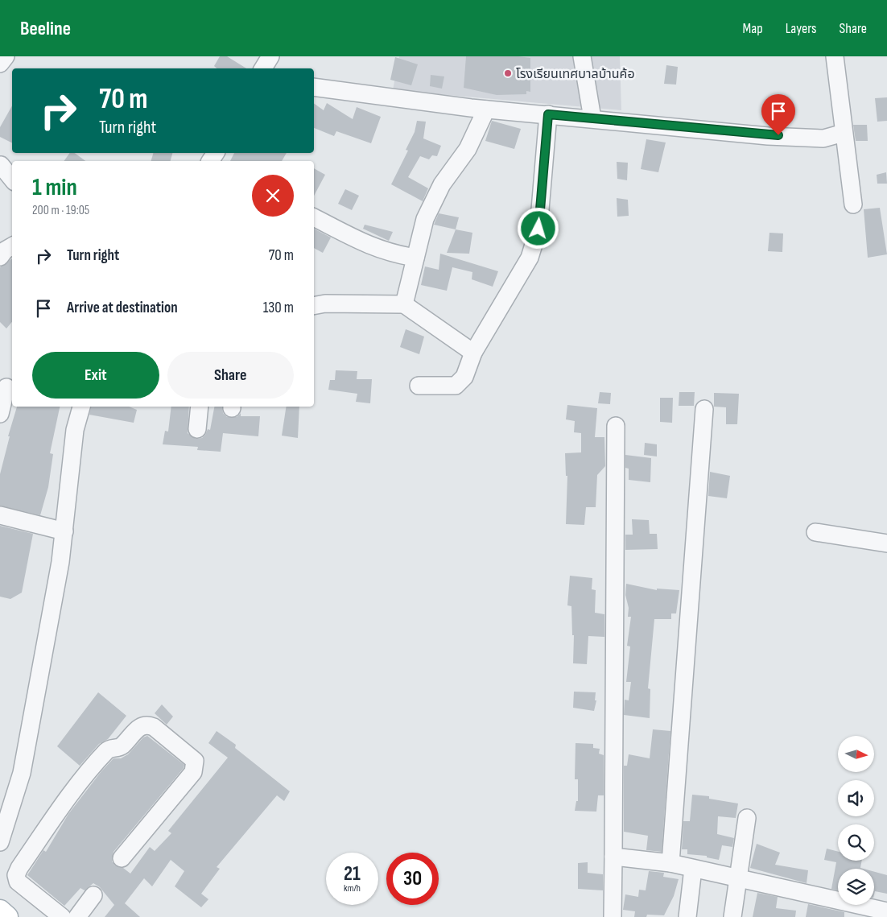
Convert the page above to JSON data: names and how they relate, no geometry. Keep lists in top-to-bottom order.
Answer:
{
  "places": ["โรงเรียนเทศบาลบ้านค้อ"],
  "north": "right",
  "page": {
    "header": "Beeline",
    "nav": ["Map", "Layers", "Share"],
    "turn": ["70 m", "Turn right"],
    "heading": ["1 min", "200 m · 19:05"],
    "list": [
      {
        "name": "Turn right",
        "value": "70 m"
      },
      {
        "name": "Arrive at destination",
        "value": "130 m"
      }
    ],
    "buttons": ["Exit", "Share"],
    "speed": "21 km/h",
    "limit": "30"
  }
}
